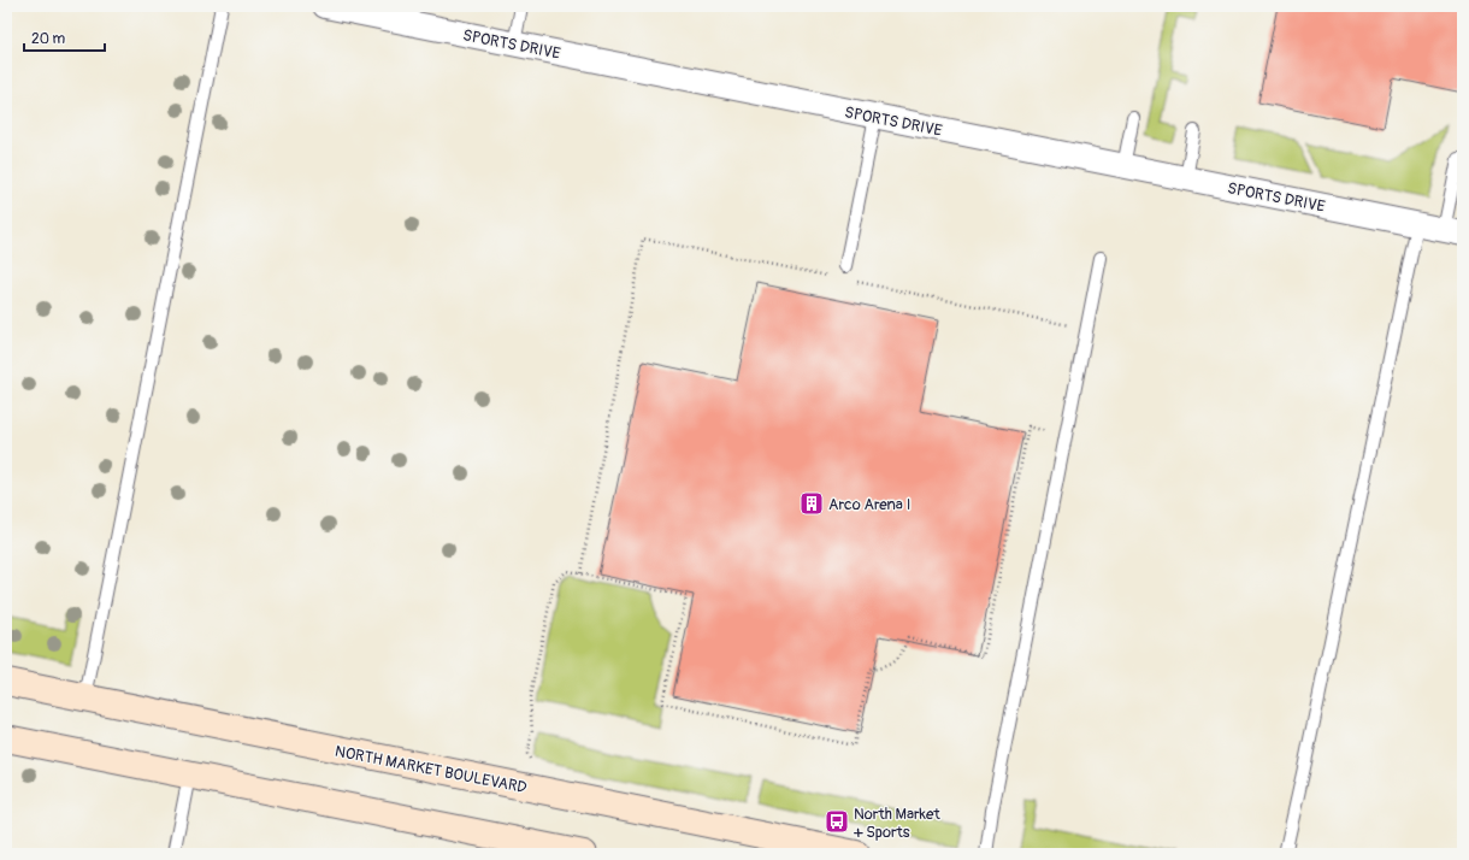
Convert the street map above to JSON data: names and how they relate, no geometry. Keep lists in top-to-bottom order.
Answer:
{
  "streets": {
    "main road": ["NORTH MARKET BOULEVARD"],
    "street": ["SPORTS DRIVE"]
  },
  "places": {
    "building": ["Arco Arena I"],
    "bus stop": ["North Market + Sports"]
  },
  "scale_bar": "20 m"
}
